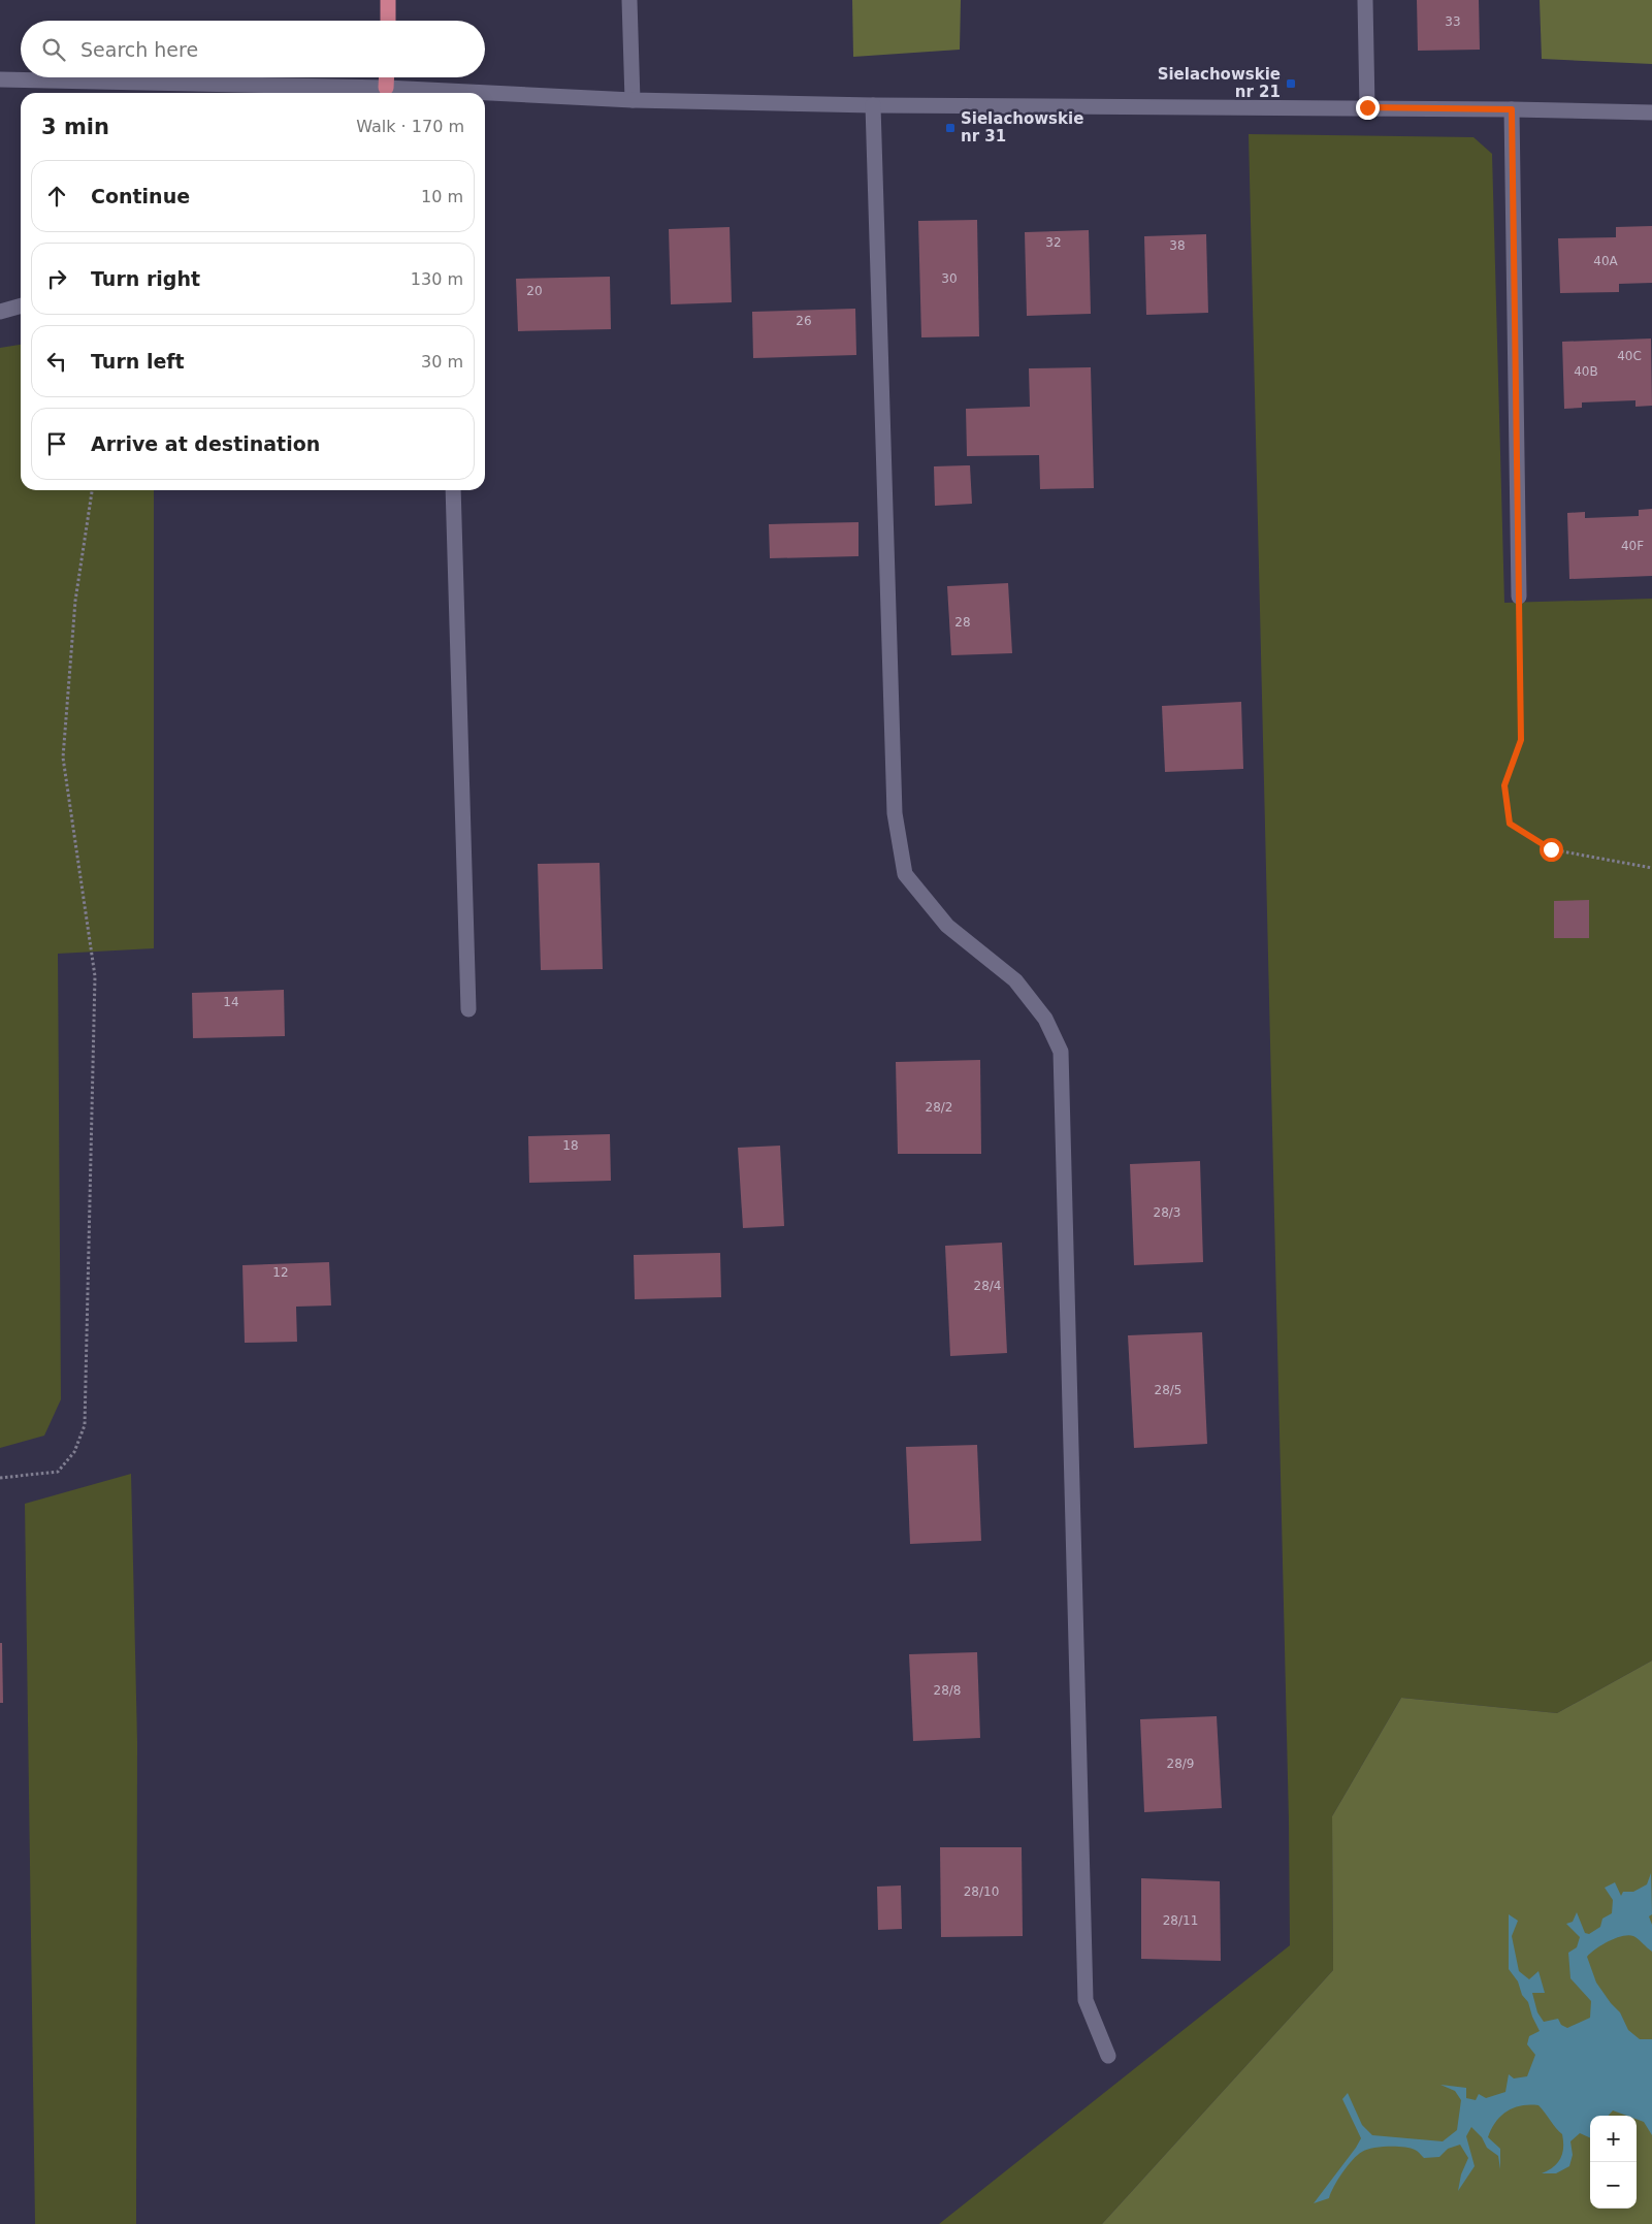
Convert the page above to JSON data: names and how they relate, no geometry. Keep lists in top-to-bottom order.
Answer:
{
  "places": {
    "transit": ["Sielachowskie nr 21", "Sielachowskie nr 31"]
  },
  "house_numbers": [
    "33",
    "32",
    "38",
    "40A",
    "30",
    "20",
    "26",
    "40C",
    "40B",
    "40F",
    "28",
    "14",
    "28/2",
    "18",
    "28/3",
    "12",
    "28/4",
    "28/5",
    "28/8",
    "28/9",
    "28/10",
    "28/11"
  ],
  "page": {
    "search": "Search here",
    "heading": ["3 min", "Walk · 170 m"],
    "list": [
      ["Continue", "10 m"],
      ["Turn right", "130 m"],
      ["Turn left", "30 m"],
      "Arrive at destination"
    ],
    "map_buttons": ["+", "−"]
  }
}
